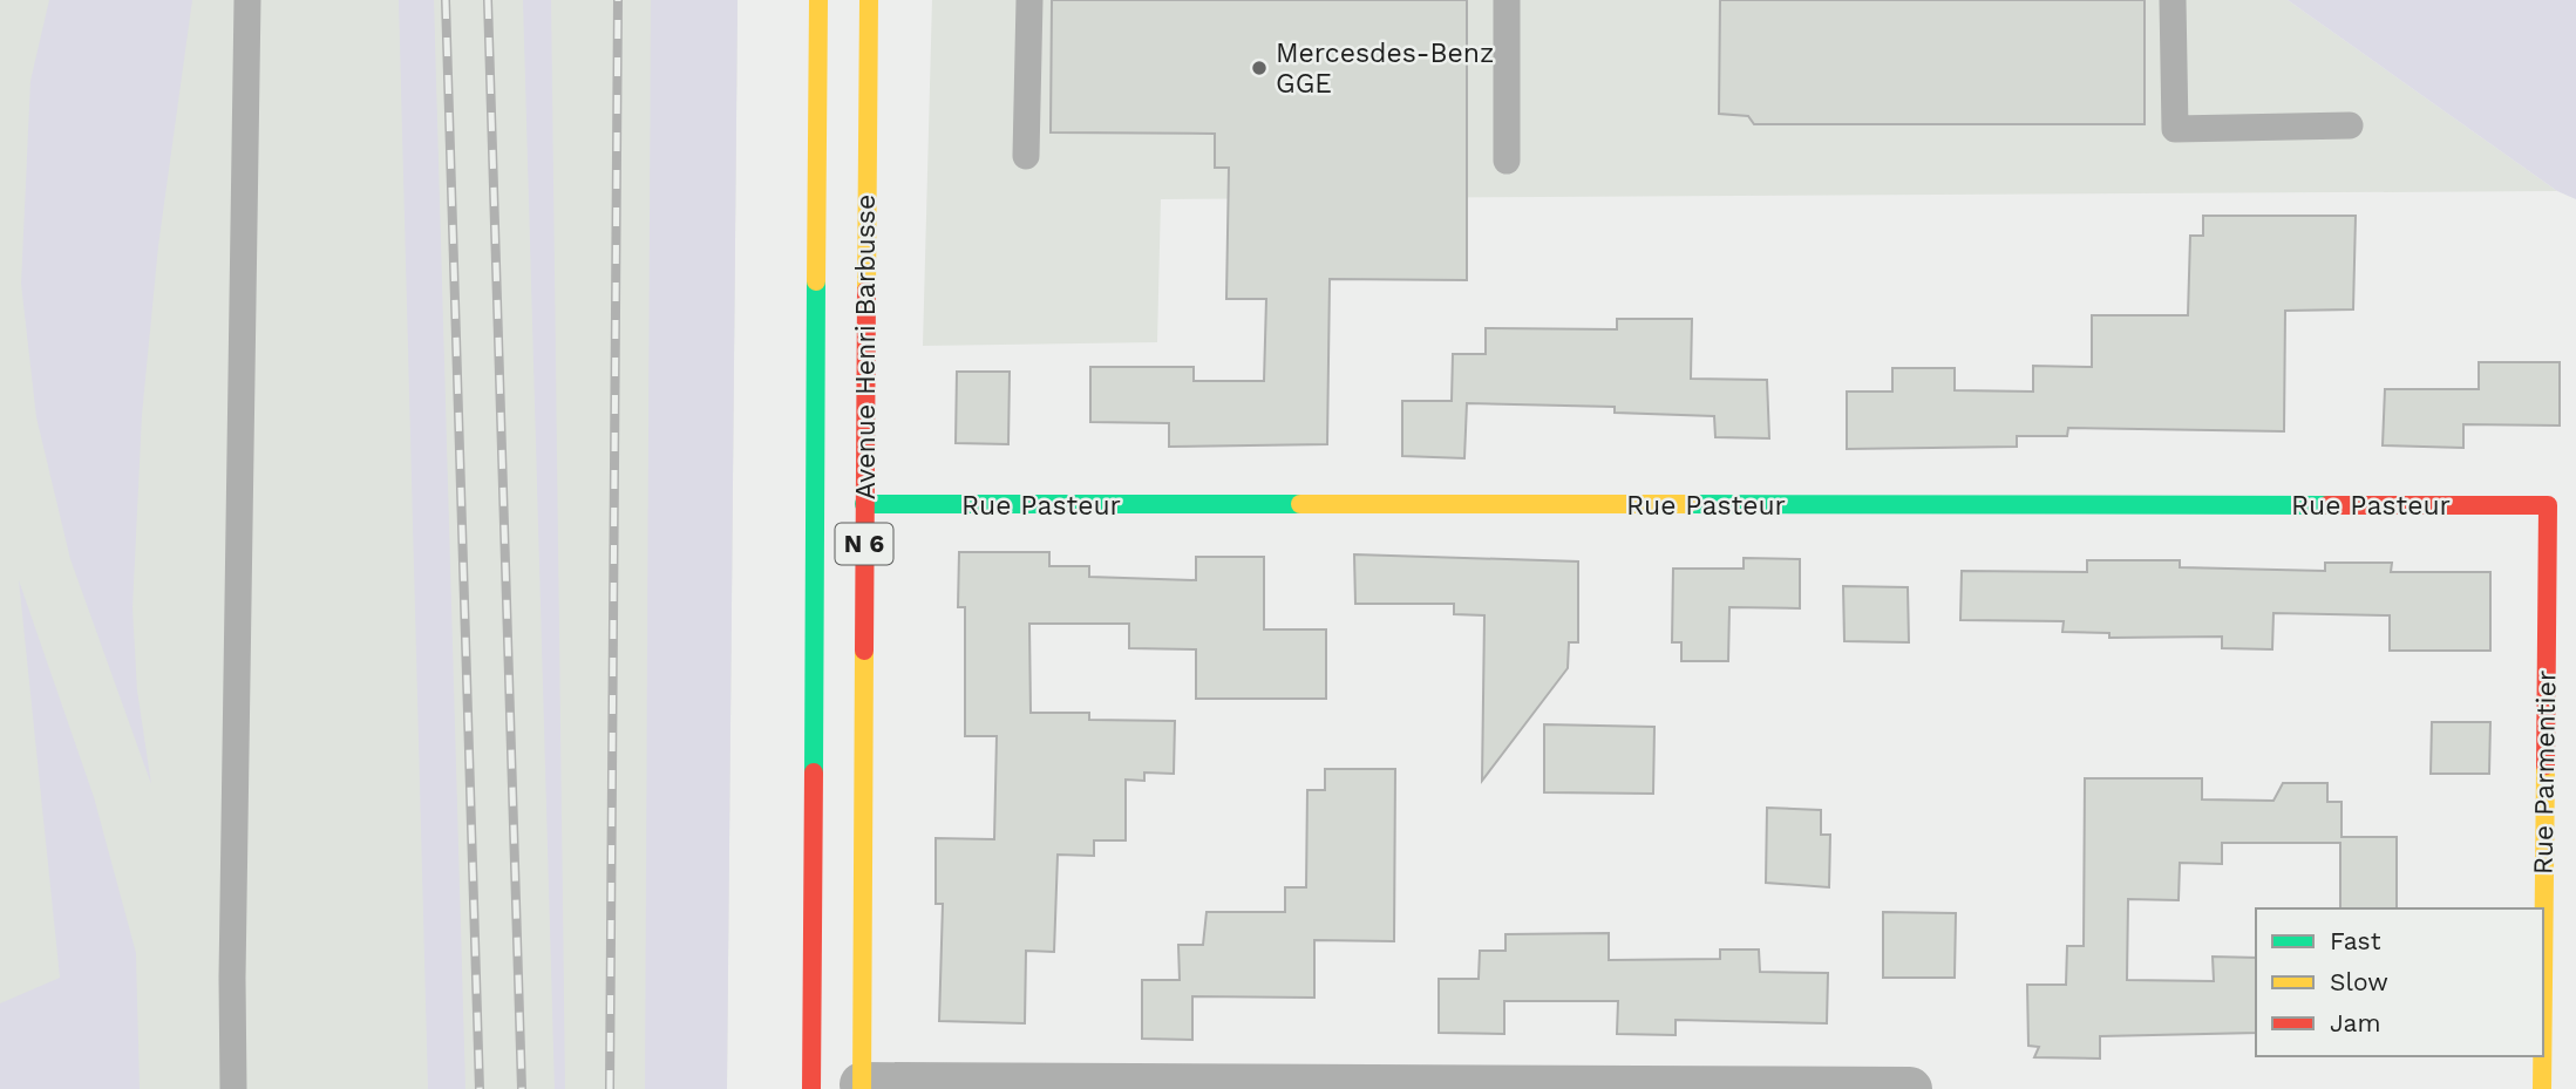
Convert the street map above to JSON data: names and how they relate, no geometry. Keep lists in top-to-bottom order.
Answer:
{
  "streets": {
    "street": [
      "Avenue Henri Barbusse",
      "Rue Pasteur",
      "N 6",
      "Rue Parmentier"
    ]
  },
  "crossings": [
    ["Avenue Henri Barbusse", "Rue Pasteur"],
    ["Rue Pasteur", "Rue Parmentier"]
  ],
  "places": ["Mercesdes-Benz GGE"],
  "legend": ["Fast", "Slow", "Jam"]
}
